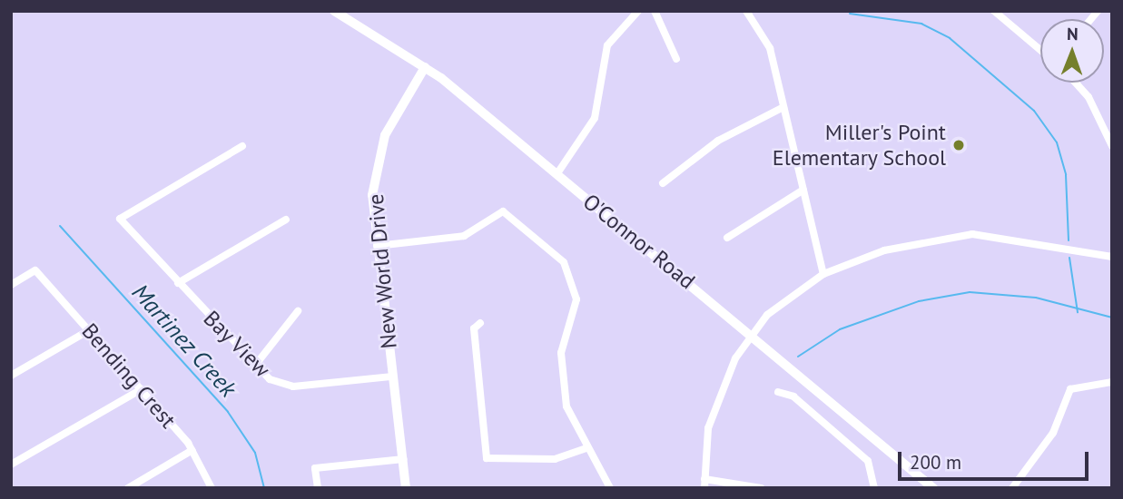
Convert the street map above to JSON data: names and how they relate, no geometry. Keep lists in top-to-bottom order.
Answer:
{
  "streets": {
    "main road": ["O'Connor Road"],
    "street": ["New World Drive", "Bay View", "Bending Crest"]
  },
  "crossings": [
    ["O'Connor Road", "New World Drive"],
    ["New World Drive", "Bay View"]
  ],
  "water": ["Martinez Creek"],
  "places": ["Miller's Point Elementary School"],
  "scale_bar": "200 m",
  "north": "top"
}
